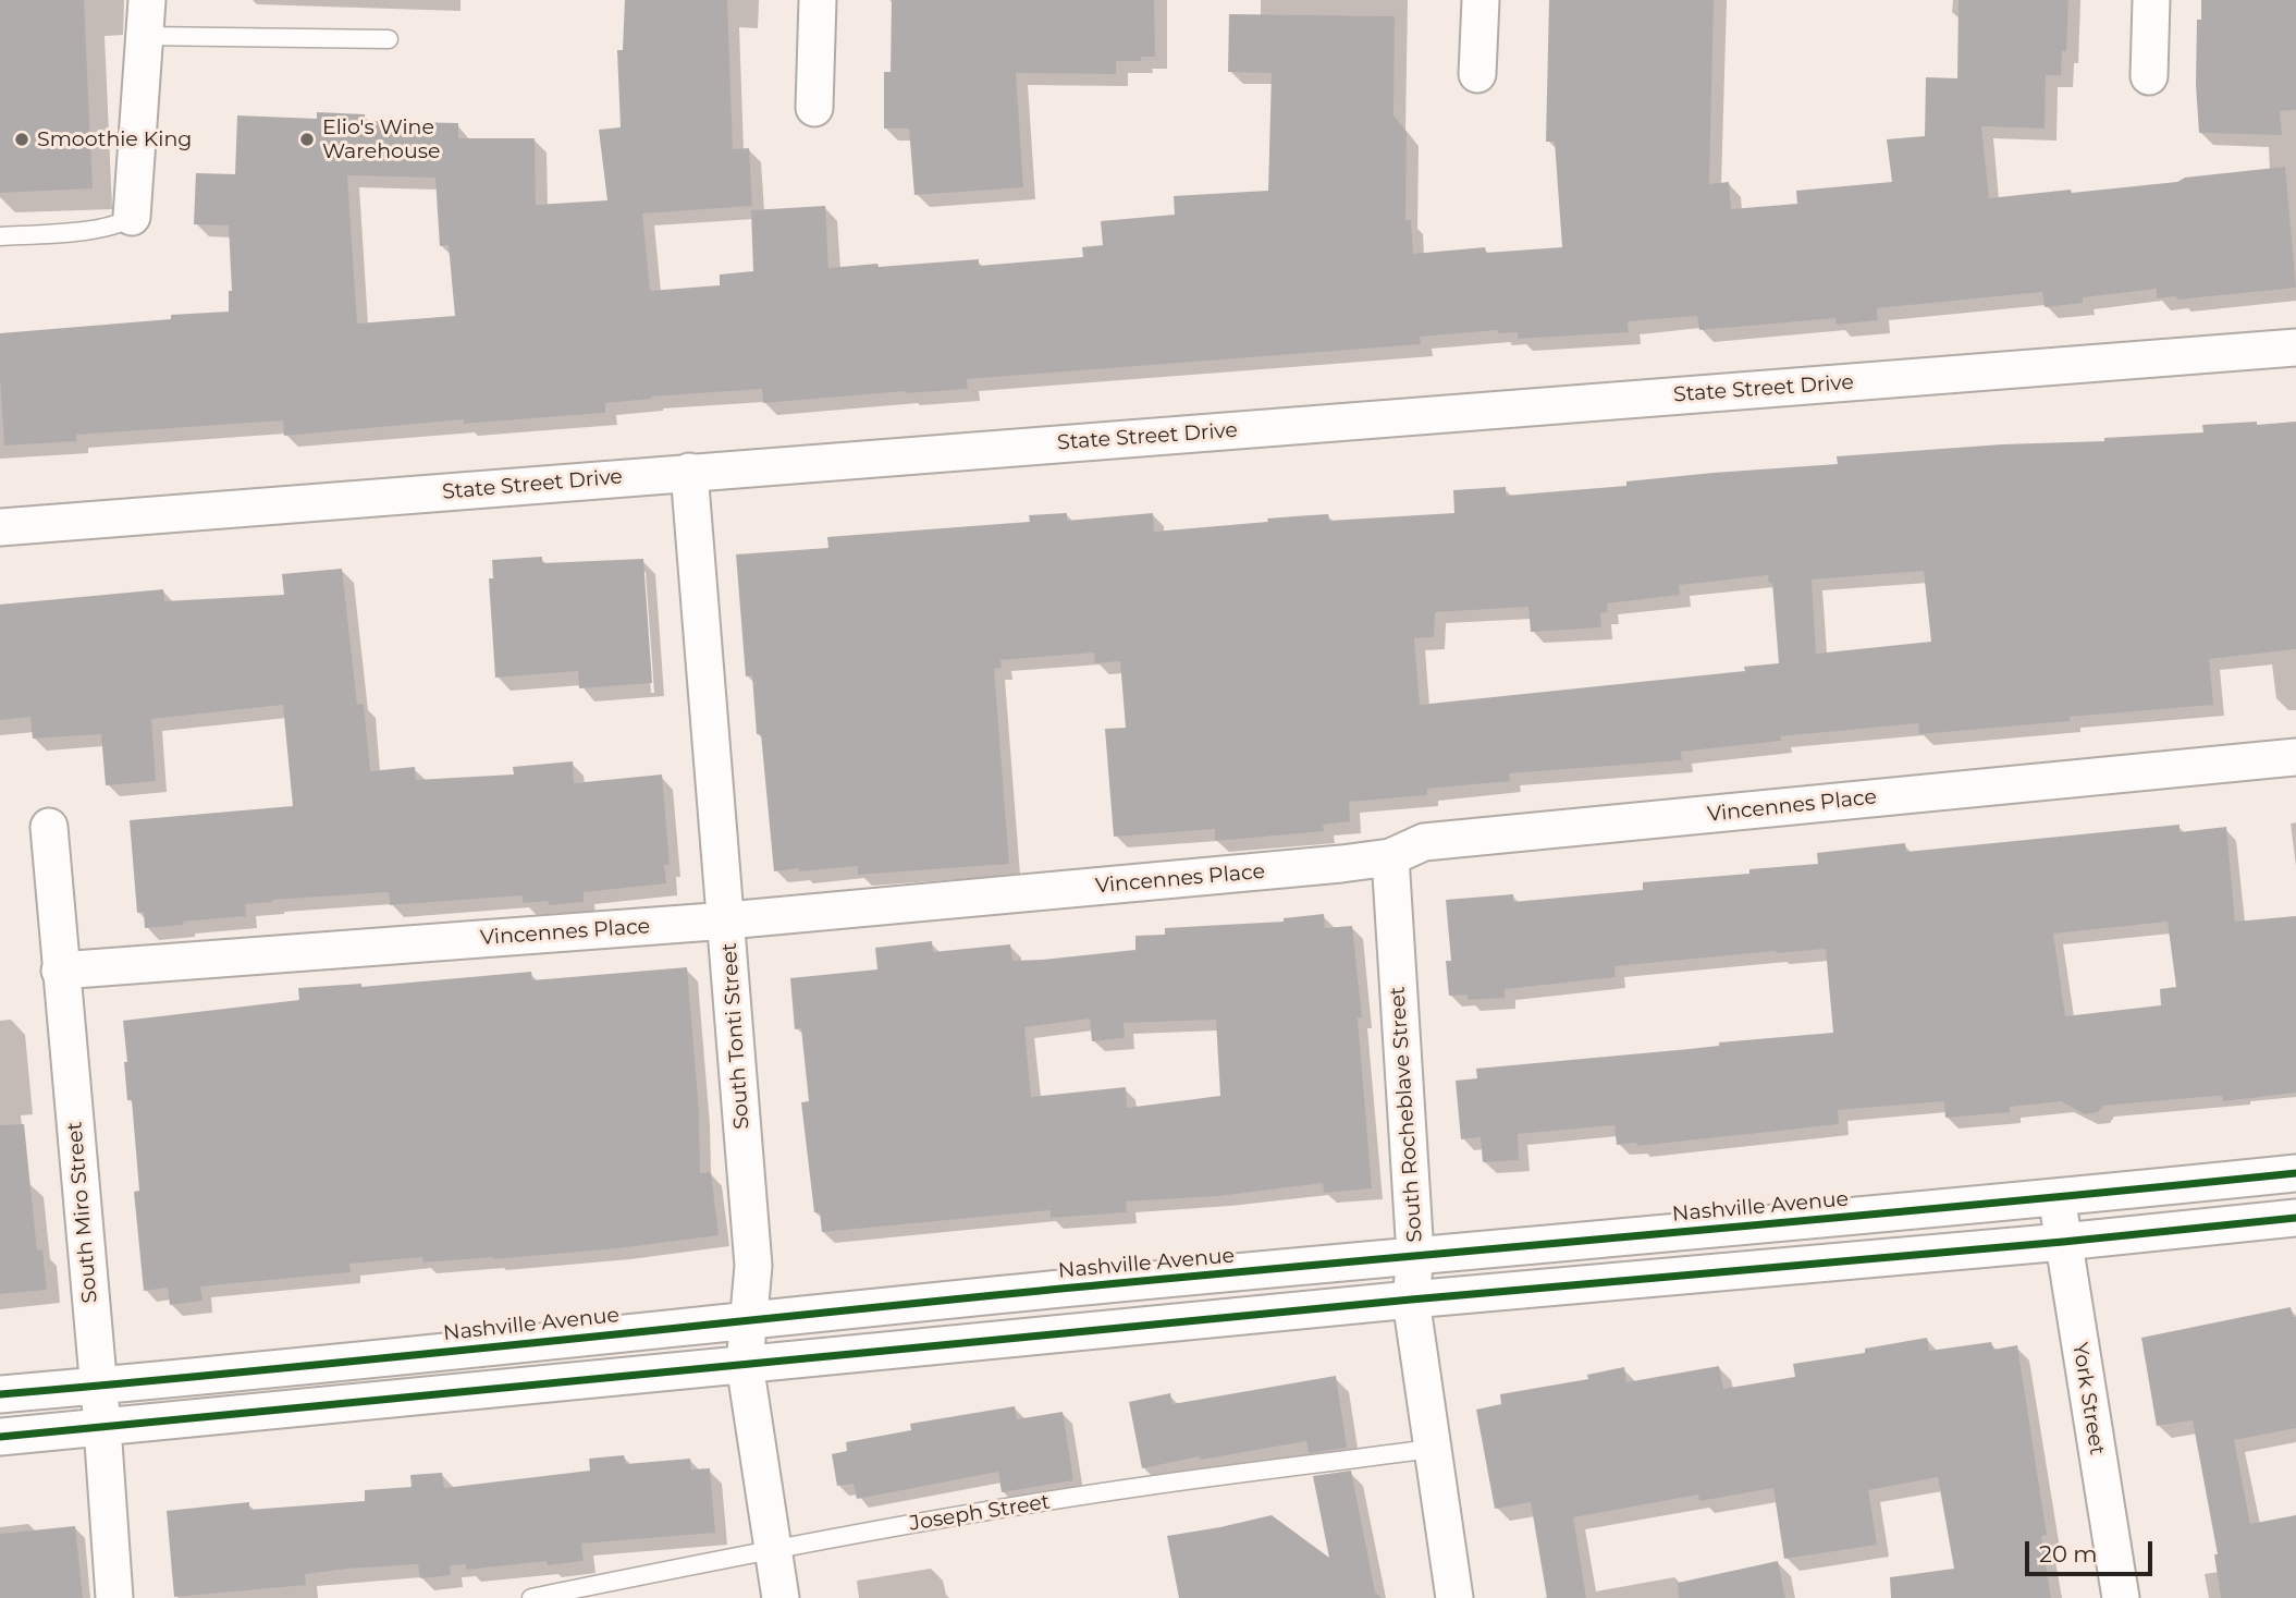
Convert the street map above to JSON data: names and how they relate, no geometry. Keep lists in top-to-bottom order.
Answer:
{
  "streets": {
    "street": [
      "State Street Drive",
      "Vincennes Place",
      "South Tonti Street",
      "South Rocheblave Street",
      "Nashville Avenue",
      "South Miro Street",
      "York Street"
    ],
    "lane": ["Joseph Street"]
  },
  "crossings": [
    ["State Street Drive", "South Tonti Street"],
    ["Vincennes Place", "South Tonti Street"],
    ["Vincennes Place", "South Rocheblave Street"],
    ["Vincennes Place", "South Miro Street"],
    ["South Tonti Street", "Nashville Avenue"],
    ["South Tonti Street", "Joseph Street"],
    ["South Rocheblave Street", "Nashville Avenue"],
    ["South Rocheblave Street", "Joseph Street"],
    ["Nashville Avenue", "South Miro Street"],
    ["Nashville Avenue", "York Street"]
  ],
  "places": ["Smoothie King", "Elio's Wine Warehouse"],
  "scale_bar": "20 m"
}
